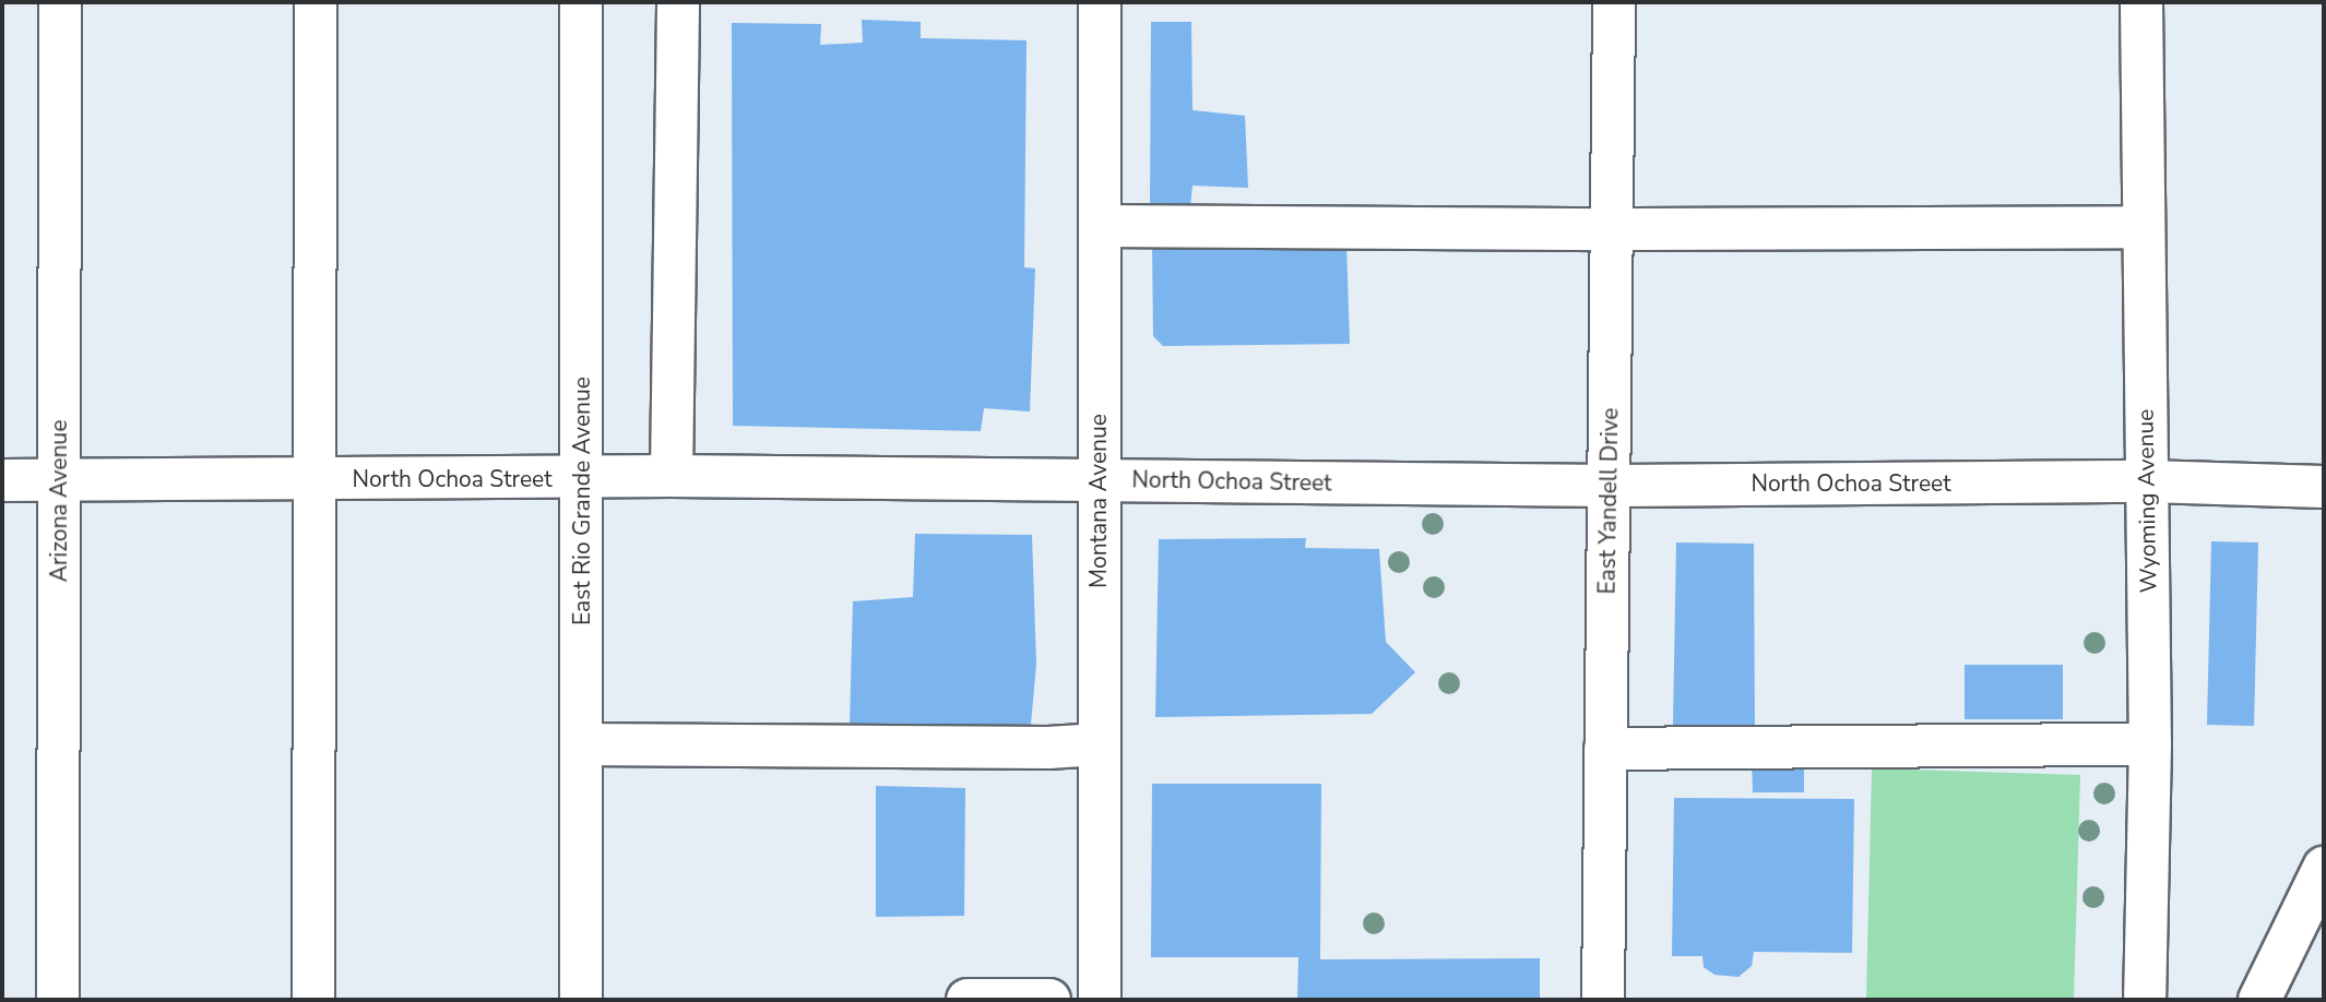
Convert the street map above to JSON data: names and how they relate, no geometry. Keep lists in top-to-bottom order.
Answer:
{
  "streets": {
    "main road": [
      "North Ochoa Street",
      "Arizona Avenue",
      "East Rio Grande Avenue",
      "Montana Avenue",
      "East Yandell Drive",
      "Wyoming Avenue"
    ]
  },
  "crossings": [
    ["North Ochoa Street", "Arizona Avenue"],
    ["North Ochoa Street", "East Rio Grande Avenue"],
    ["North Ochoa Street", "Montana Avenue"],
    ["North Ochoa Street", "East Yandell Drive"],
    ["North Ochoa Street", "Wyoming Avenue"]
  ]
}
